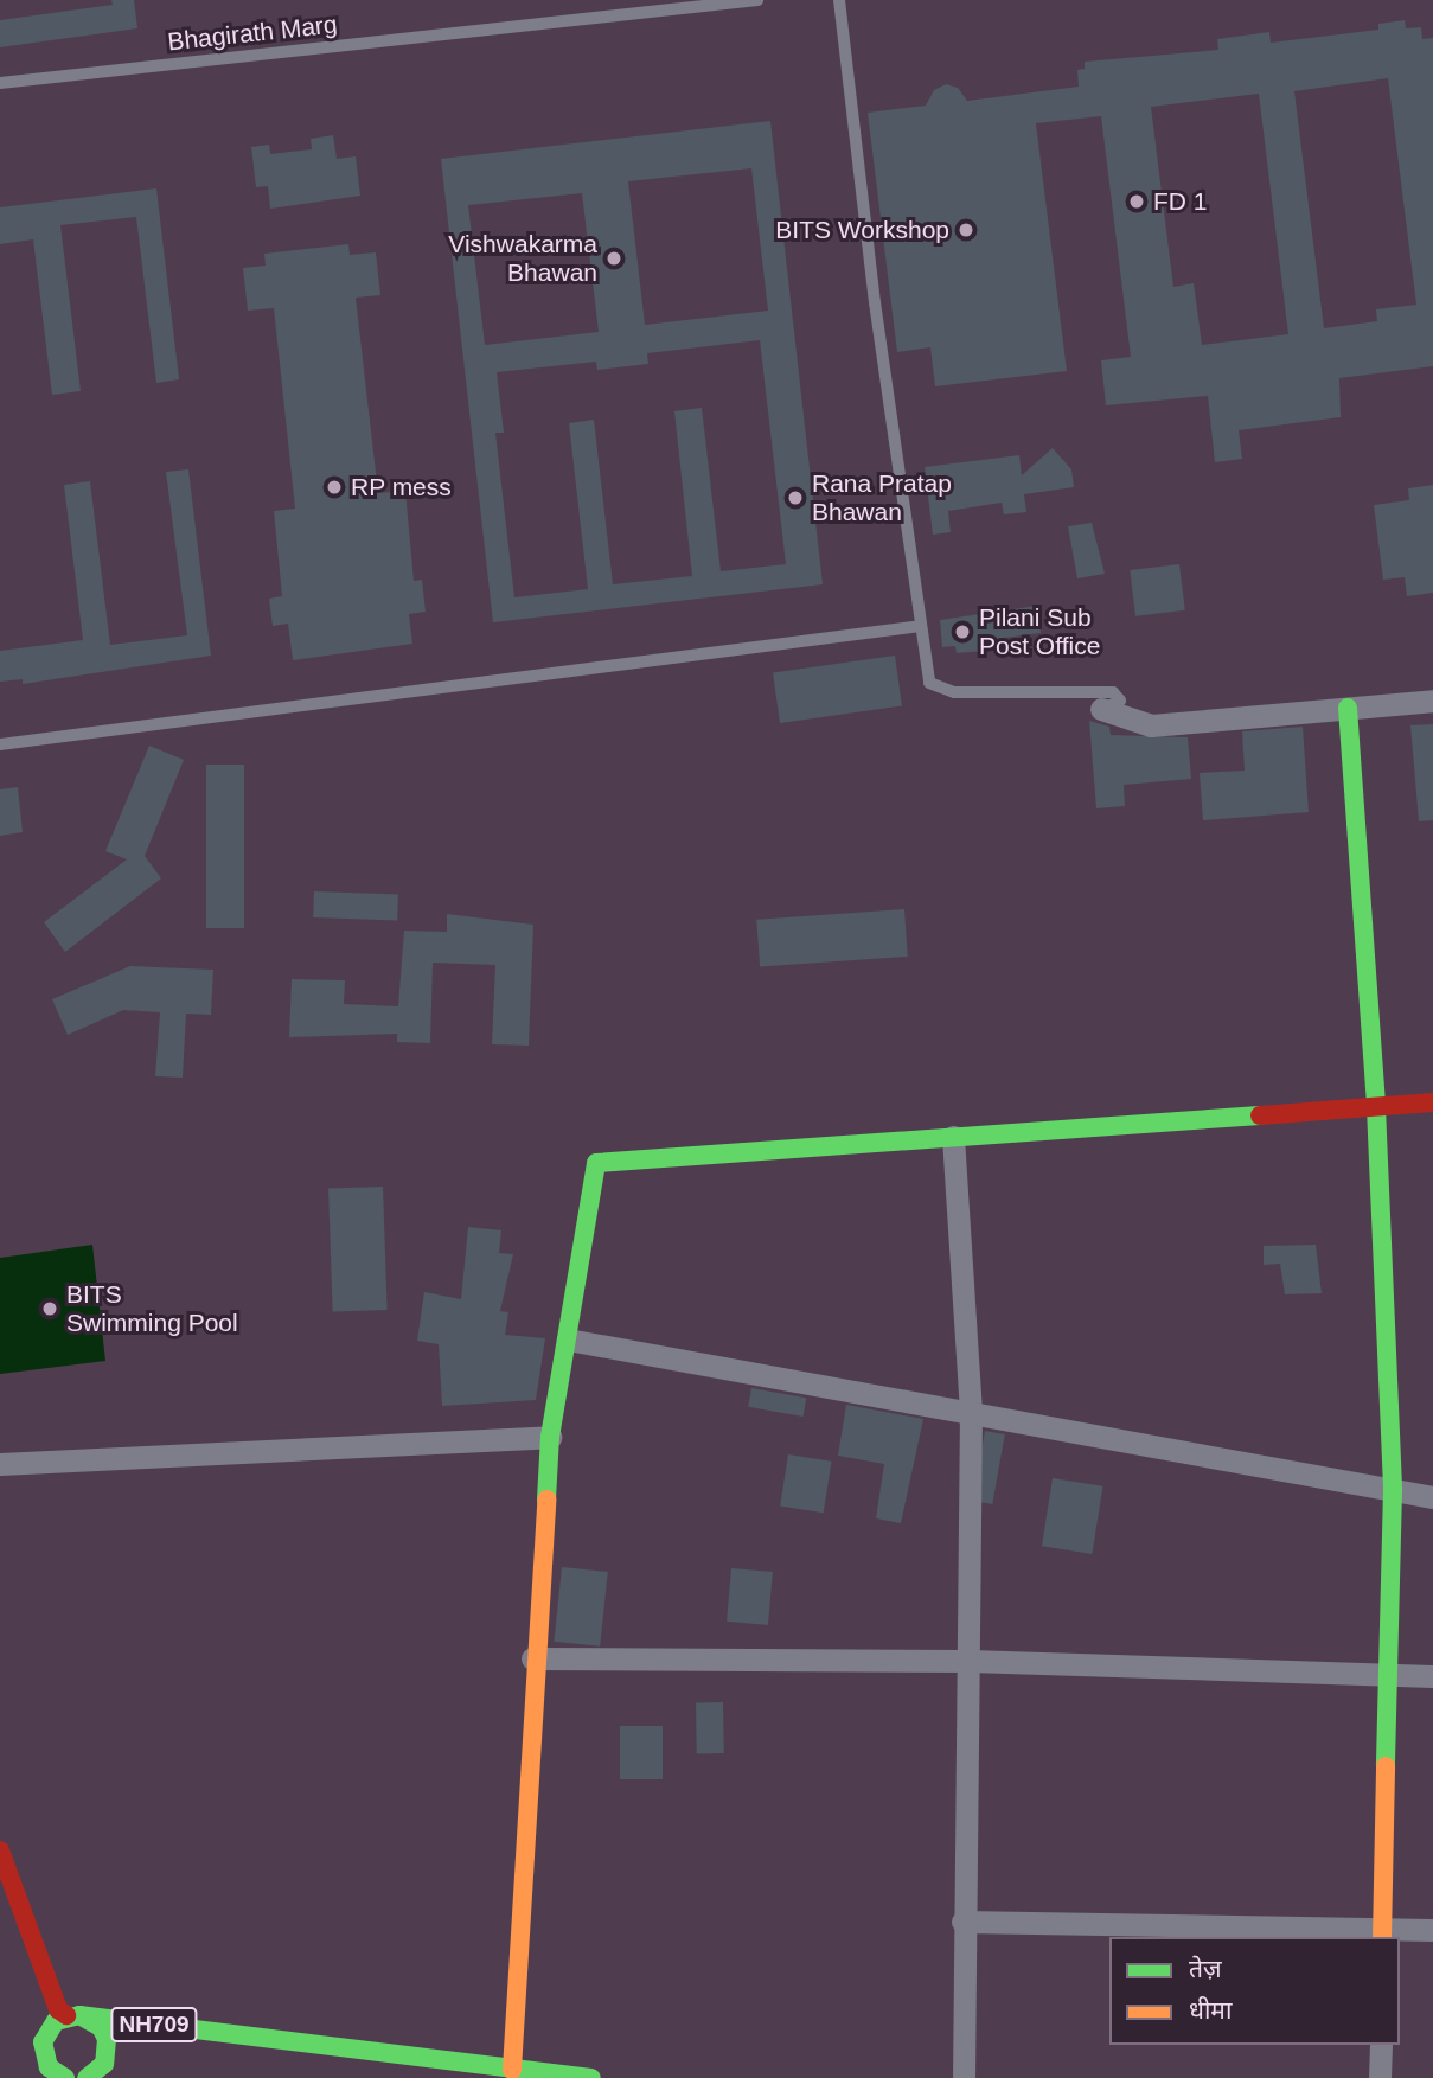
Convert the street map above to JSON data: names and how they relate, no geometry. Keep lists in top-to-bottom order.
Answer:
{
  "streets": {
    "street": ["NH709"],
    "lane": ["Bhagirath Marg"]
  },
  "places": [
    "FD 1",
    "BITS Workshop",
    "Vishwakarma Bhawan",
    "RP mess",
    "Rana Pratap Bhawan",
    "Pilani Sub Post Office",
    "BITS Swimming Pool"
  ],
  "legend": ["तेज़", "धीमा"]
}
